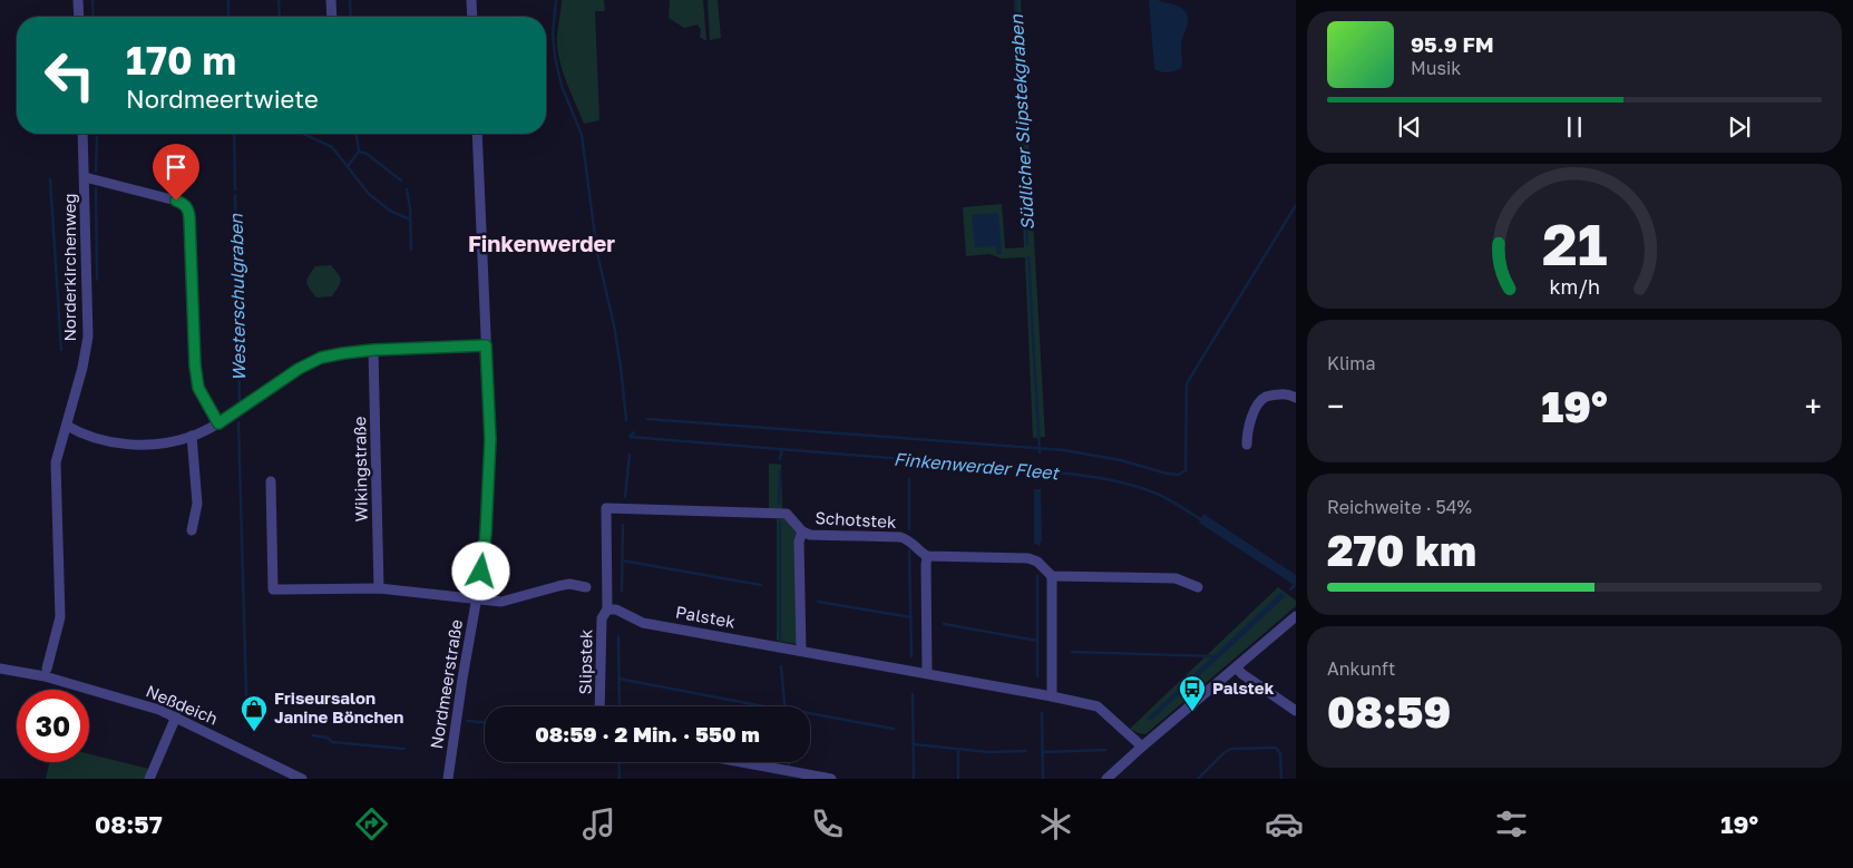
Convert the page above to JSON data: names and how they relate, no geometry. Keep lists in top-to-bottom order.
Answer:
{
  "streets": {
    "street": [
      "Norderkirchenweg",
      "Wikingstraße",
      "Schotstek",
      "Palstek",
      "Slipstek",
      "Nordmeerstraße",
      "Neßdeich"
    ]
  },
  "crossings": [
    ["Norderkirchenweg", "Neßdeich"],
    ["Schotstek", "Palstek"],
    ["Schotstek", "Slipstek"],
    ["Palstek", "Slipstek"]
  ],
  "districts": ["Finkenwerder"],
  "water": ["Südlicher Slipstekgraben", "Westerschulgraben", "Finkenwerder Fleet"],
  "places": {
    "bus stop": ["Palstek"],
    "shop": ["Friseursalon Janine Bönchen"]
  },
  "page": {
    "turn": ["170 m", "Nordmeertwiete"],
    "song": ["95.9 FM", "Musik"],
    "tile": [
      "Klima",
      ["Reichweite · 54%", "270 km"],
      ["Ankunft", "08:59"]
    ],
    "heat": ["−", "19°", "+"],
    "limit": "30",
    "trip": "08:59 · 2 Min. · 550 m",
    "tabs": ["08:57", "19°"],
    "gauge": ["21", "km/h"]
  }
}
